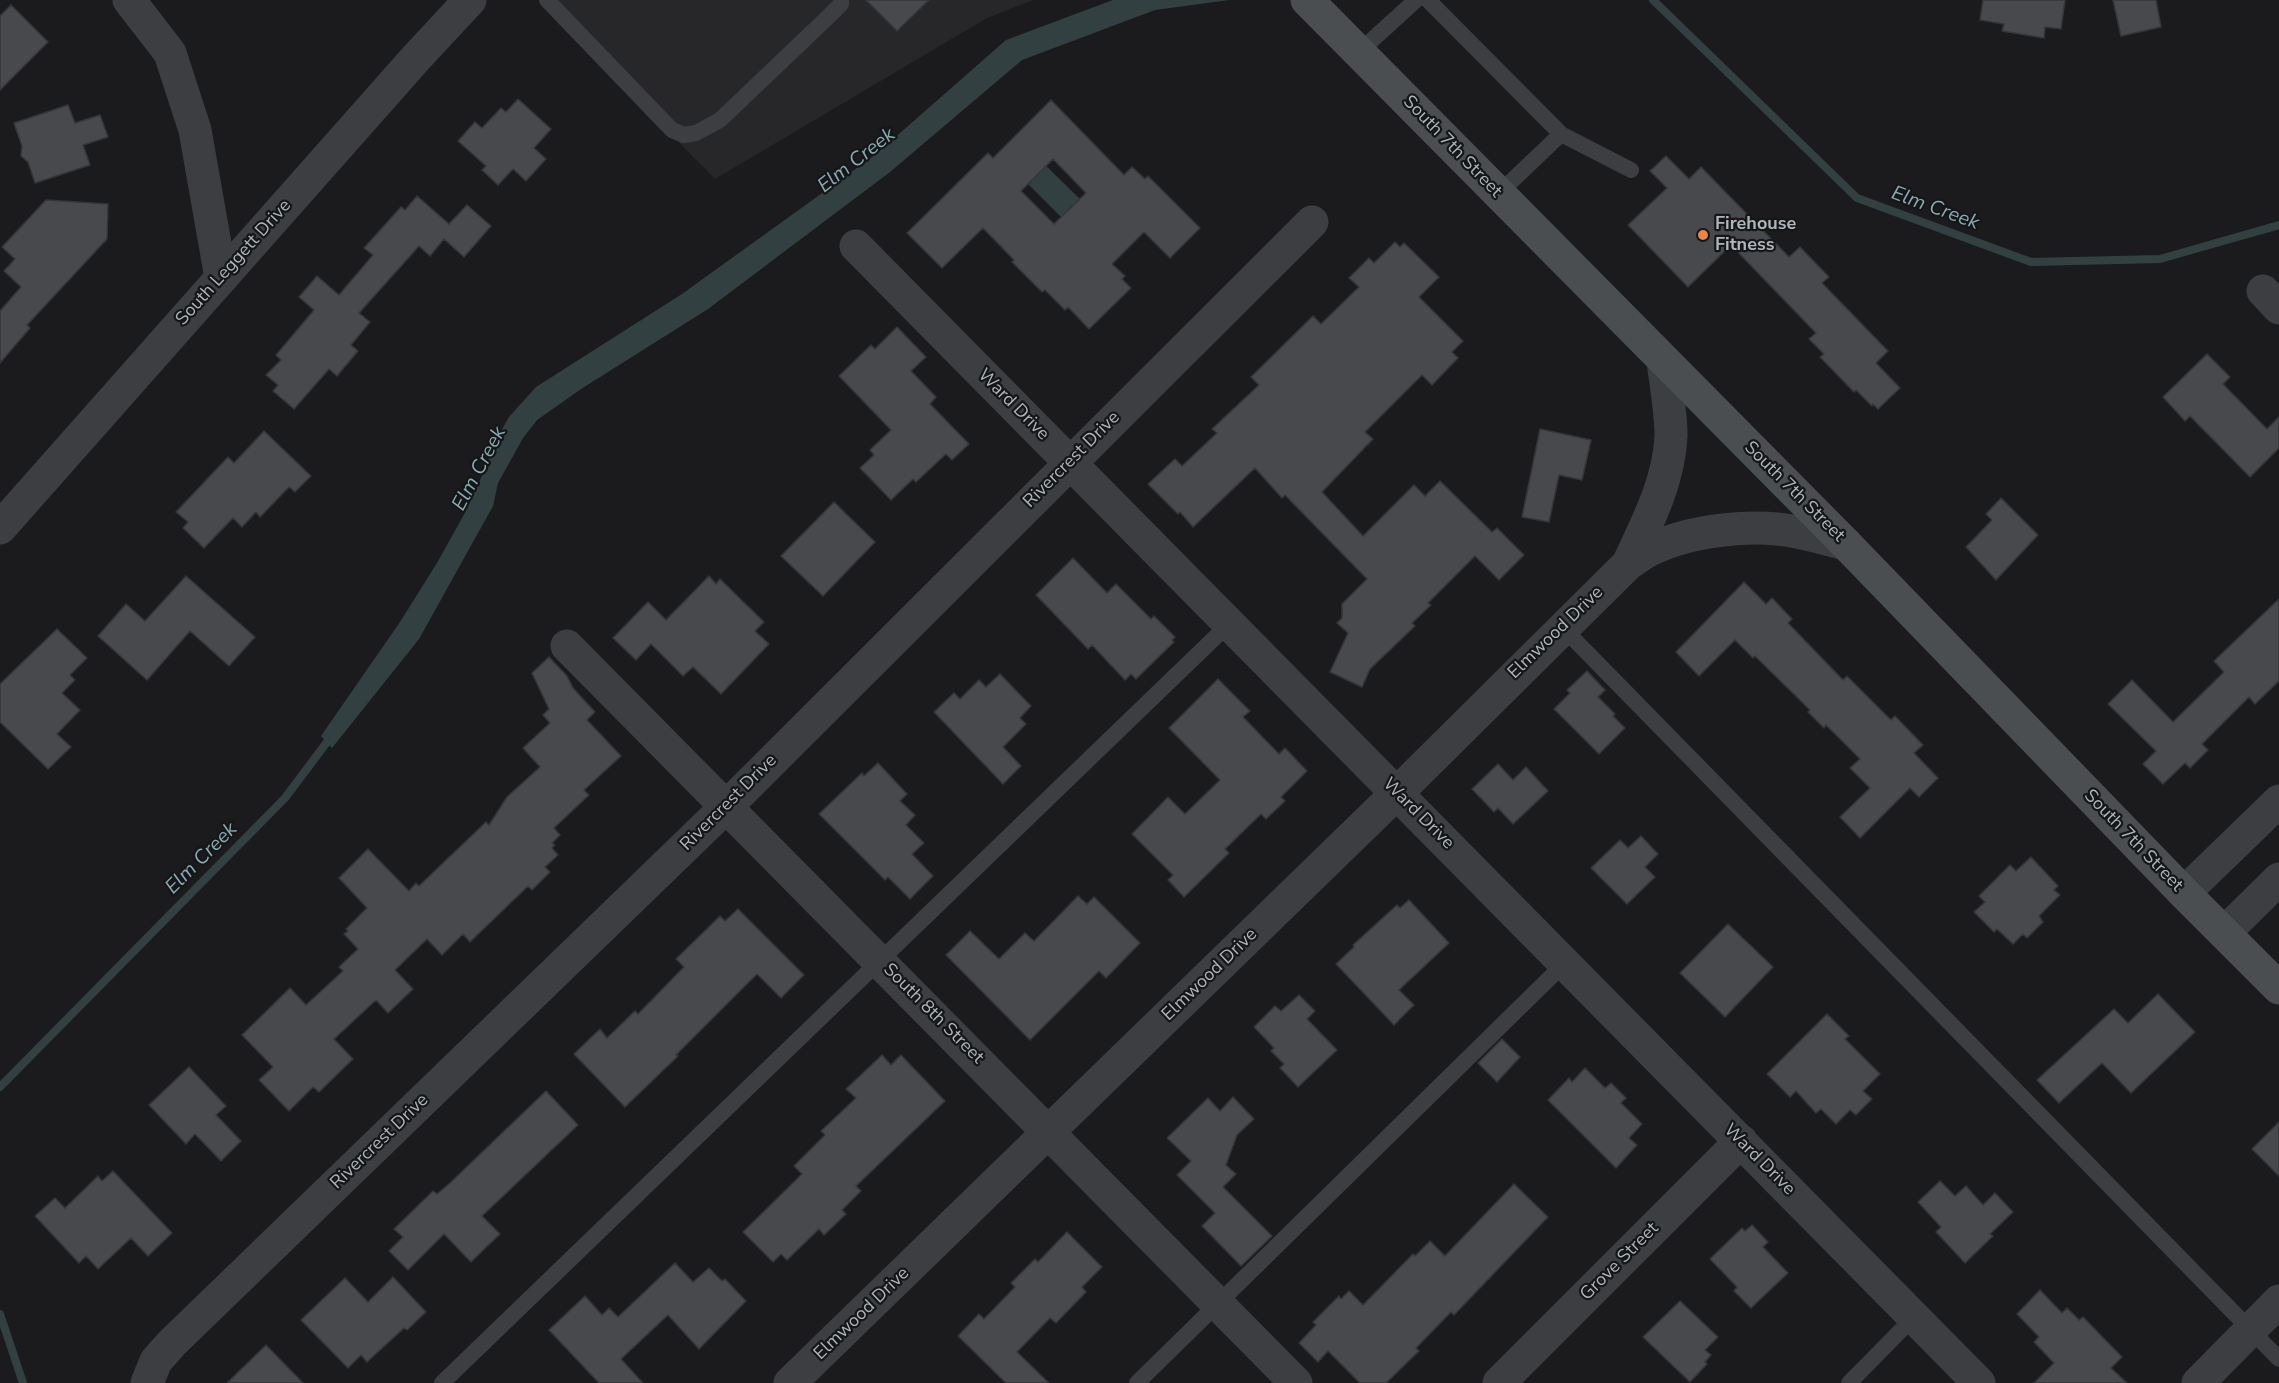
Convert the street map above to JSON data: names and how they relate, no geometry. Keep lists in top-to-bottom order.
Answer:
{
  "streets": {
    "main road": ["South 7th Street"],
    "street": [
      "South Leggett Drive",
      "Ward Drive",
      "Rivercrest Drive",
      "Elmwood Drive",
      "South 8th Street",
      "Grove Street"
    ]
  },
  "crossings": [
    ["South 7th Street", "Elmwood Drive"],
    ["Ward Drive", "Rivercrest Drive"],
    ["Ward Drive", "Elmwood Drive"],
    ["Ward Drive", "Grove Street"],
    ["Rivercrest Drive", "South 8th Street"],
    ["Elmwood Drive", "South 8th Street"]
  ],
  "water": ["Elm Creek"],
  "places": ["Firehouse Fitness"]
}
